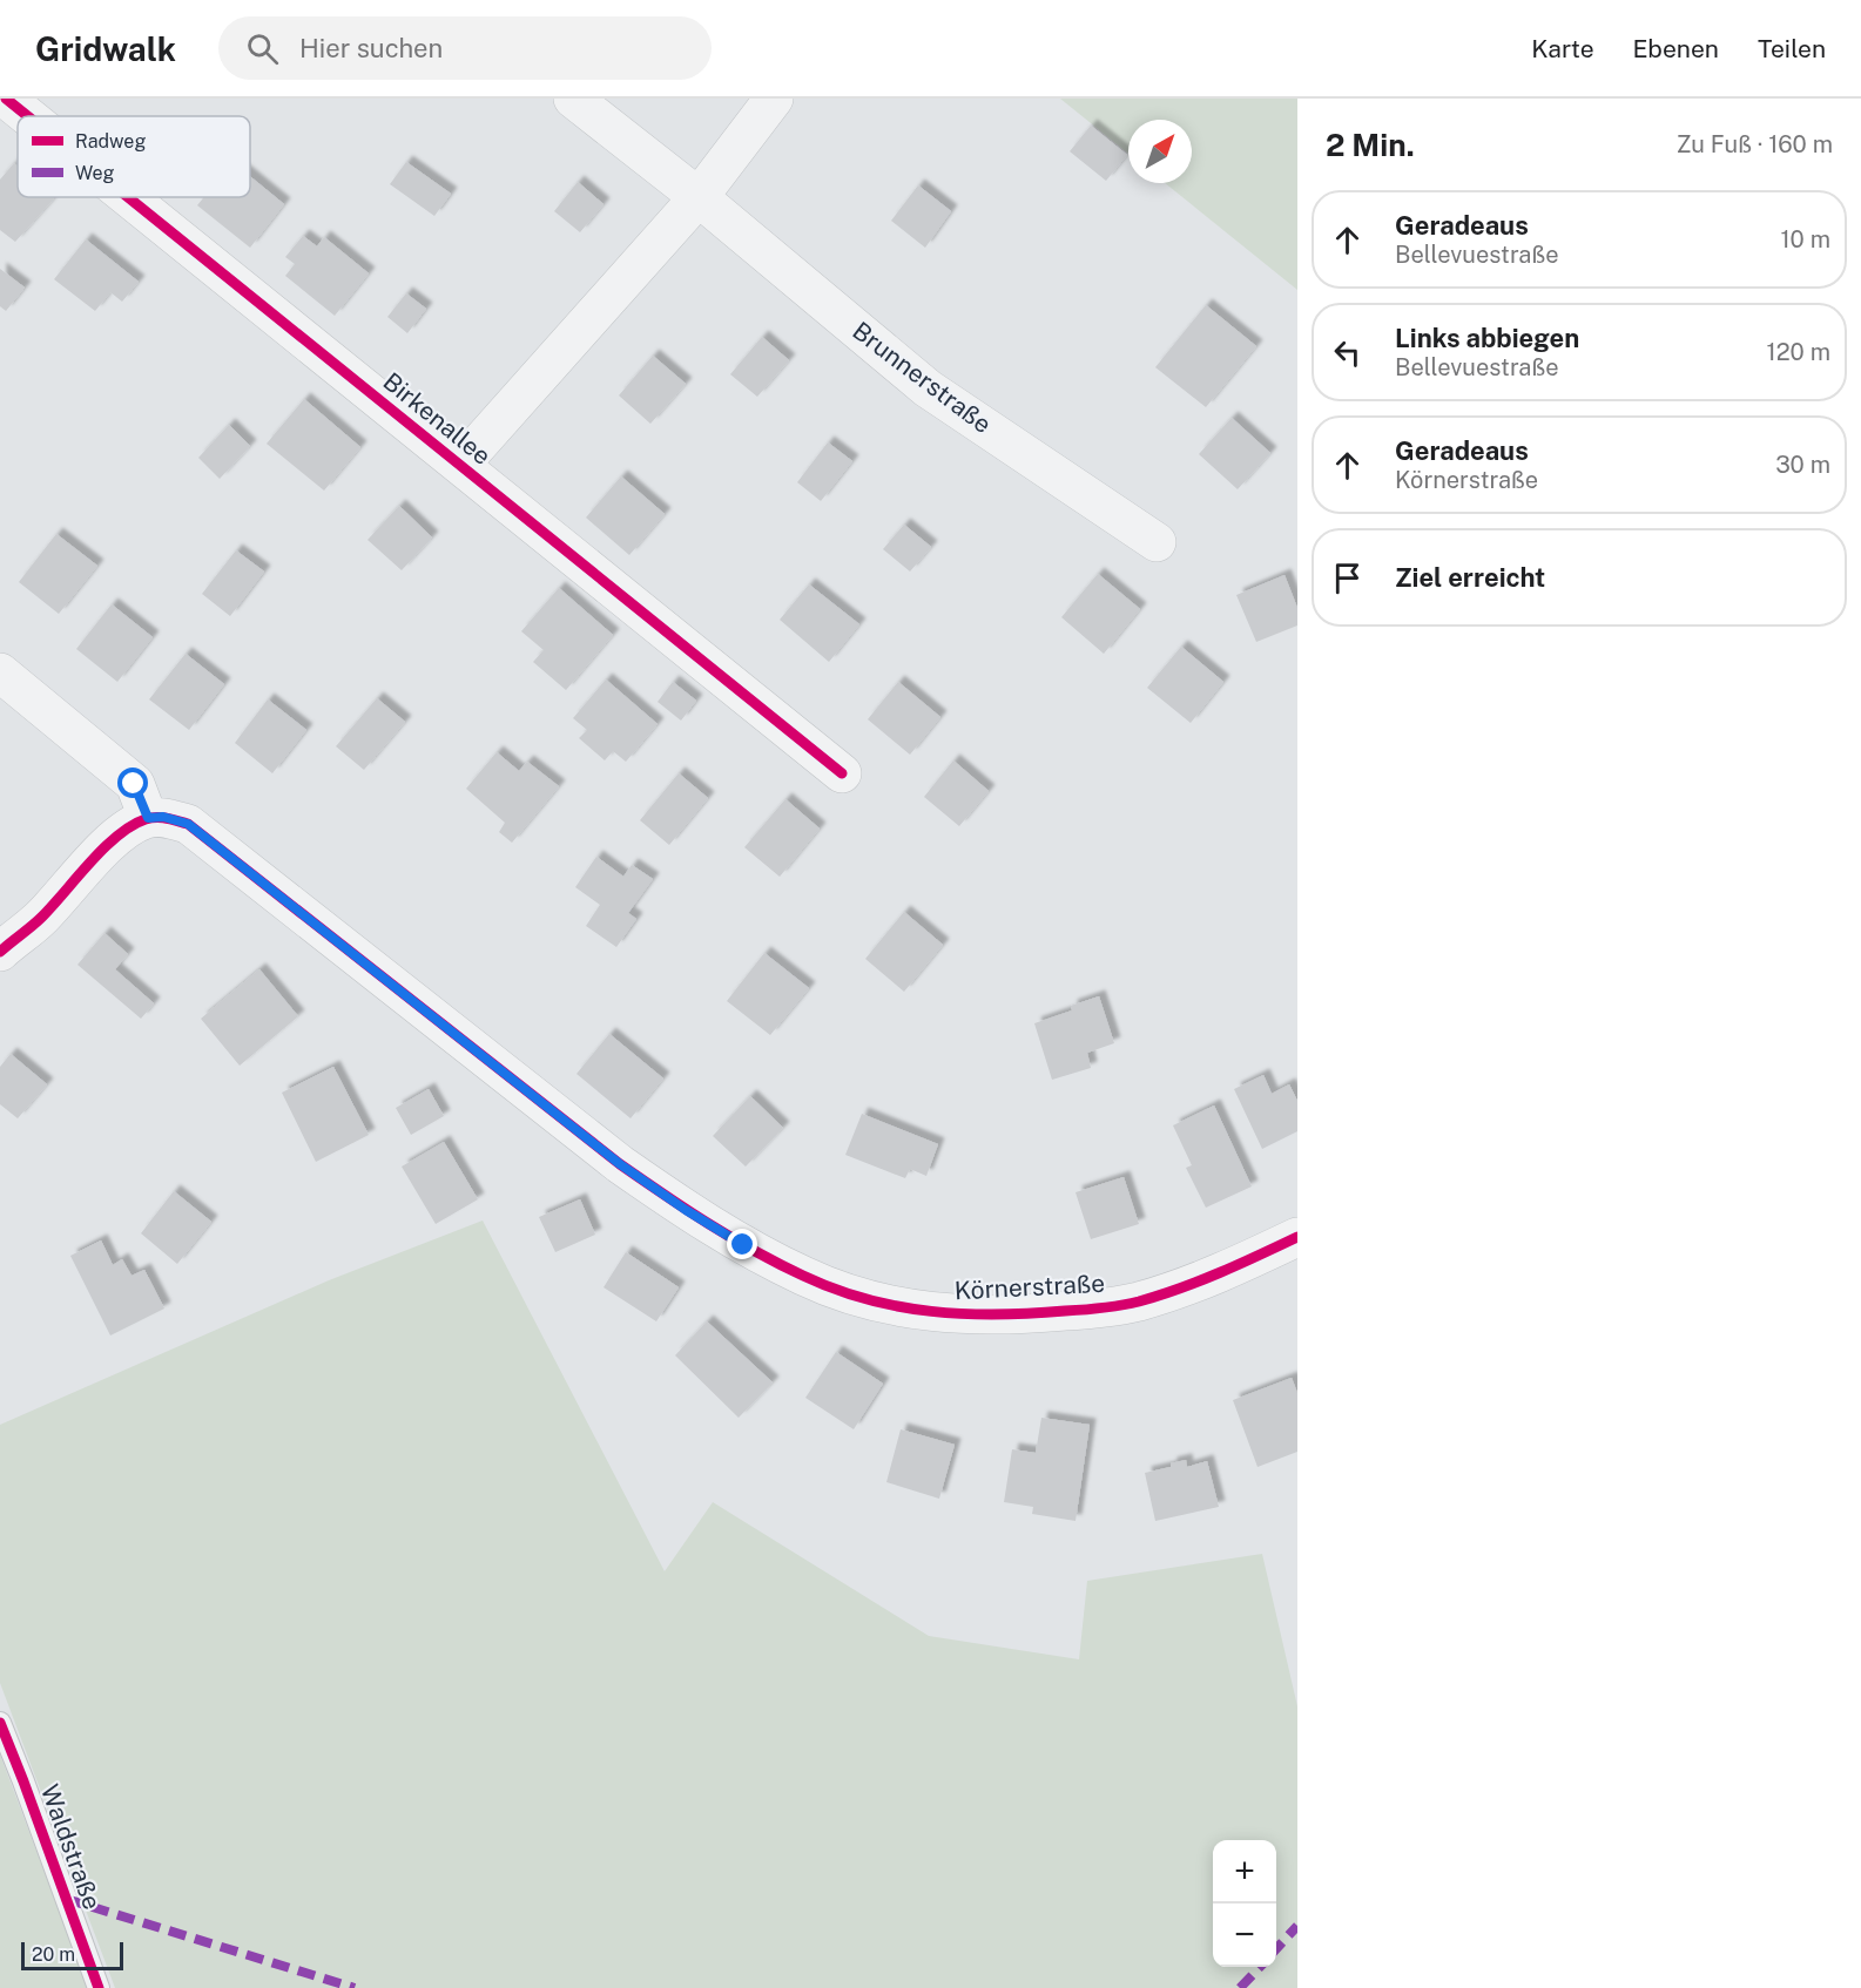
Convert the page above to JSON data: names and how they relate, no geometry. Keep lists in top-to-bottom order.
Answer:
{
  "streets": {
    "street": ["Brunnerstraße", "Birkenallee", "Körnerstraße"],
    "lane": ["Waldstraße"]
  },
  "legend": ["Radweg", "Weg"],
  "scale_bar": "20 m",
  "north": "top right",
  "page": {
    "header": "Gridwalk",
    "search": "Hier suchen",
    "nav": ["Karte", "Ebenen", "Teilen"],
    "heading": ["2 Min.", "Zu Fuß · 160 m"],
    "list": [
      ["Geradeaus", "Bellevuestraße", "10 m"],
      ["Links abbiegen", "Bellevuestraße", "120 m"],
      ["Geradeaus", "Körnerstraße", "30 m"],
      "Ziel erreicht"
    ],
    "map_buttons": ["+", "−"],
    "scale": "20 m"
  }
}
